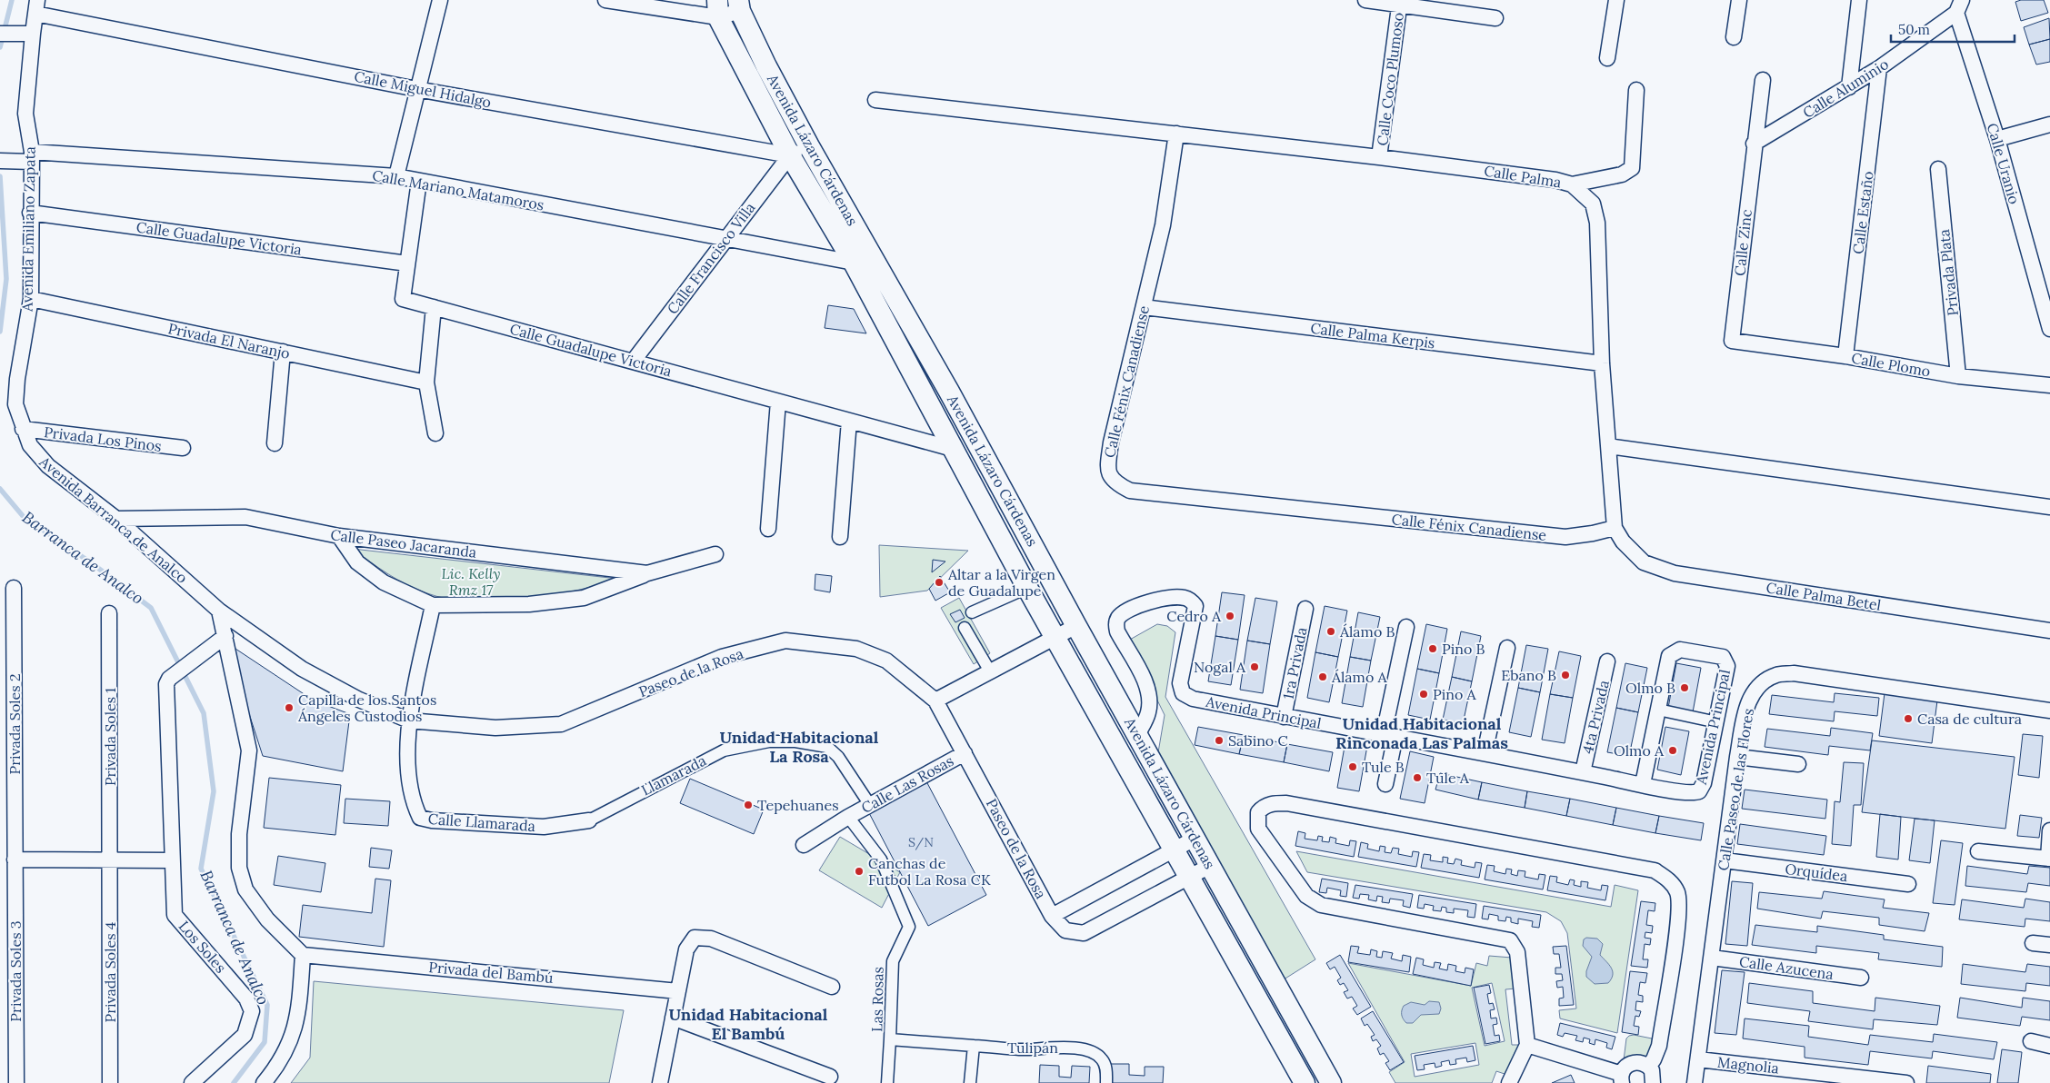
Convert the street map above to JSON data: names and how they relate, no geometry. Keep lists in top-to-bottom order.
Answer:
{
  "streets": {
    "main road": ["Avenida Lázaro Cárdenas"],
    "street": [
      "Calle Coco Plumoso",
      "Calle Aluminio",
      "Calle Miguel Hidalgo",
      "Calle Uranio",
      "Calle Palma",
      "Calle Mariano Matamoros",
      "Calle Estaño",
      "Avenida Emiliano Zapata",
      "Calle Guadalupe Victoria",
      "Calle Zinc",
      "Calle Francisco Villa",
      "Privada Plata",
      "Calle Palma Kerpis",
      "Privada El Naranjo",
      "Calle Plomo",
      "Calle Fénix Canadiense",
      "Privada Los Pinos",
      "Avenida Barranca de Analco",
      "Calle Paseo Jacaranda",
      "Calle Palma Betel",
      "1ra Privada",
      "Paseo de la Rosa",
      "Avenida Principal",
      "4ta Privada",
      "Privada Soles 2",
      "Privada Soles 1",
      "Llamarada",
      "Calle Las Rosas",
      "Calle Paseo de las Flores",
      "Calle Llamarada",
      "Orquídea",
      "Los Soles",
      "Calle Azucena",
      "Privada Soles 3",
      "Privada Soles 4",
      "Privada del Bambú",
      "Las Rosas",
      "Tulipán",
      "Magnolia"
    ]
  },
  "crossings": [
    ["Calle Coco Plumoso", "Calle Palma"],
    ["Calle Aluminio", "Calle Uranio"],
    ["Calle Aluminio", "Calle Estaño"],
    ["Calle Aluminio", "Calle Zinc"],
    ["Calle Miguel Hidalgo", "Avenida Lázaro Cárdenas"],
    ["Calle Miguel Hidalgo", "Avenida Emiliano Zapata"],
    ["Calle Miguel Hidalgo", "Calle Francisco Villa"],
    ["Avenida Lázaro Cárdenas", "Calle Mariano Matamoros"],
    ["Avenida Lázaro Cárdenas", "Calle Guadalupe Victoria"],
    ["Avenida Lázaro Cárdenas", "Calle Francisco Villa"],
    ["Avenida Lázaro Cárdenas", "Paseo de la Rosa"],
    ["Avenida Lázaro Cárdenas", "Avenida Principal"],
    ["Calle Palma", "Calle Palma Kerpis"],
    ["Calle Palma", "Calle Fénix Canadiense"],
    ["Calle Palma", "Calle Palma Betel"],
    ["Calle Mariano Matamoros", "Avenida Emiliano Zapata"],
    ["Calle Mariano Matamoros", "Calle Francisco Villa"],
    ["Calle Estaño", "Calle Plomo"],
    ["Avenida Emiliano Zapata", "Calle Guadalupe Victoria"],
    ["Avenida Emiliano Zapata", "Privada El Naranjo"],
    ["Avenida Emiliano Zapata", "Privada Los Pinos"],
    ["Avenida Emiliano Zapata", "Avenida Barranca de Analco"],
    ["Calle Guadalupe Victoria", "Calle Francisco Villa"],
    ["Calle Zinc", "Calle Plomo"],
    ["Privada Plata", "Calle Plomo"],
    ["Calle Palma Kerpis", "Calle Fénix Canadiense"],
    ["Calle Fénix Canadiense", "Calle Palma Betel"],
    ["Privada Los Pinos", "Avenida Barranca de Analco"],
    ["Avenida Barranca de Analco", "Calle Paseo Jacaranda"],
    ["Avenida Barranca de Analco", "Paseo de la Rosa"],
    ["1ra Privada", "Avenida Principal"],
    ["Paseo de la Rosa", "Calle Las Rosas"],
    ["Paseo de la Rosa", "Calle Llamarada"],
    ["Avenida Principal", "4ta Privada"],
    ["Privada Soles 2", "Privada Soles 3"],
    ["Privada Soles 1", "Privada Soles 4"],
    ["Llamarada", "Calle Las Rosas"],
    ["Llamarada", "Calle Llamarada"],
    ["Calle Las Rosas", "Las Rosas"],
    ["Calle Paseo de las Flores", "Orquídea"],
    ["Calle Paseo de las Flores", "Calle Azucena"],
    ["Calle Paseo de las Flores", "Magnolia"],
    ["Las Rosas", "Tulipán"]
  ],
  "districts": ["Unidad Habitacional Rinconada Las Palmas", "Unidad Habitacional La Rosa", "Unidad Habitacional El Bambú"],
  "water": ["Barranca de Analco"],
  "parks": ["Lic. Kelly Rmz 17"],
  "places": [
    "Altar a la Virgen de Guadalupe",
    "Cedro A",
    "Álamo B",
    "Pino B",
    "Nogal A",
    "Ebano B",
    "Álamo A",
    "Olmo B",
    "Pino A",
    "Capilla de los Santos Ángeles Custodios",
    "Casa de cultura",
    "Sabino C",
    "Olmo A",
    "Tule B",
    "Tule A",
    "Tepehuanes",
    "Canchas de Futbol La Rosa CK"
  ],
  "house_numbers": ["S/N"],
  "scale_bar": "50 m"
}
